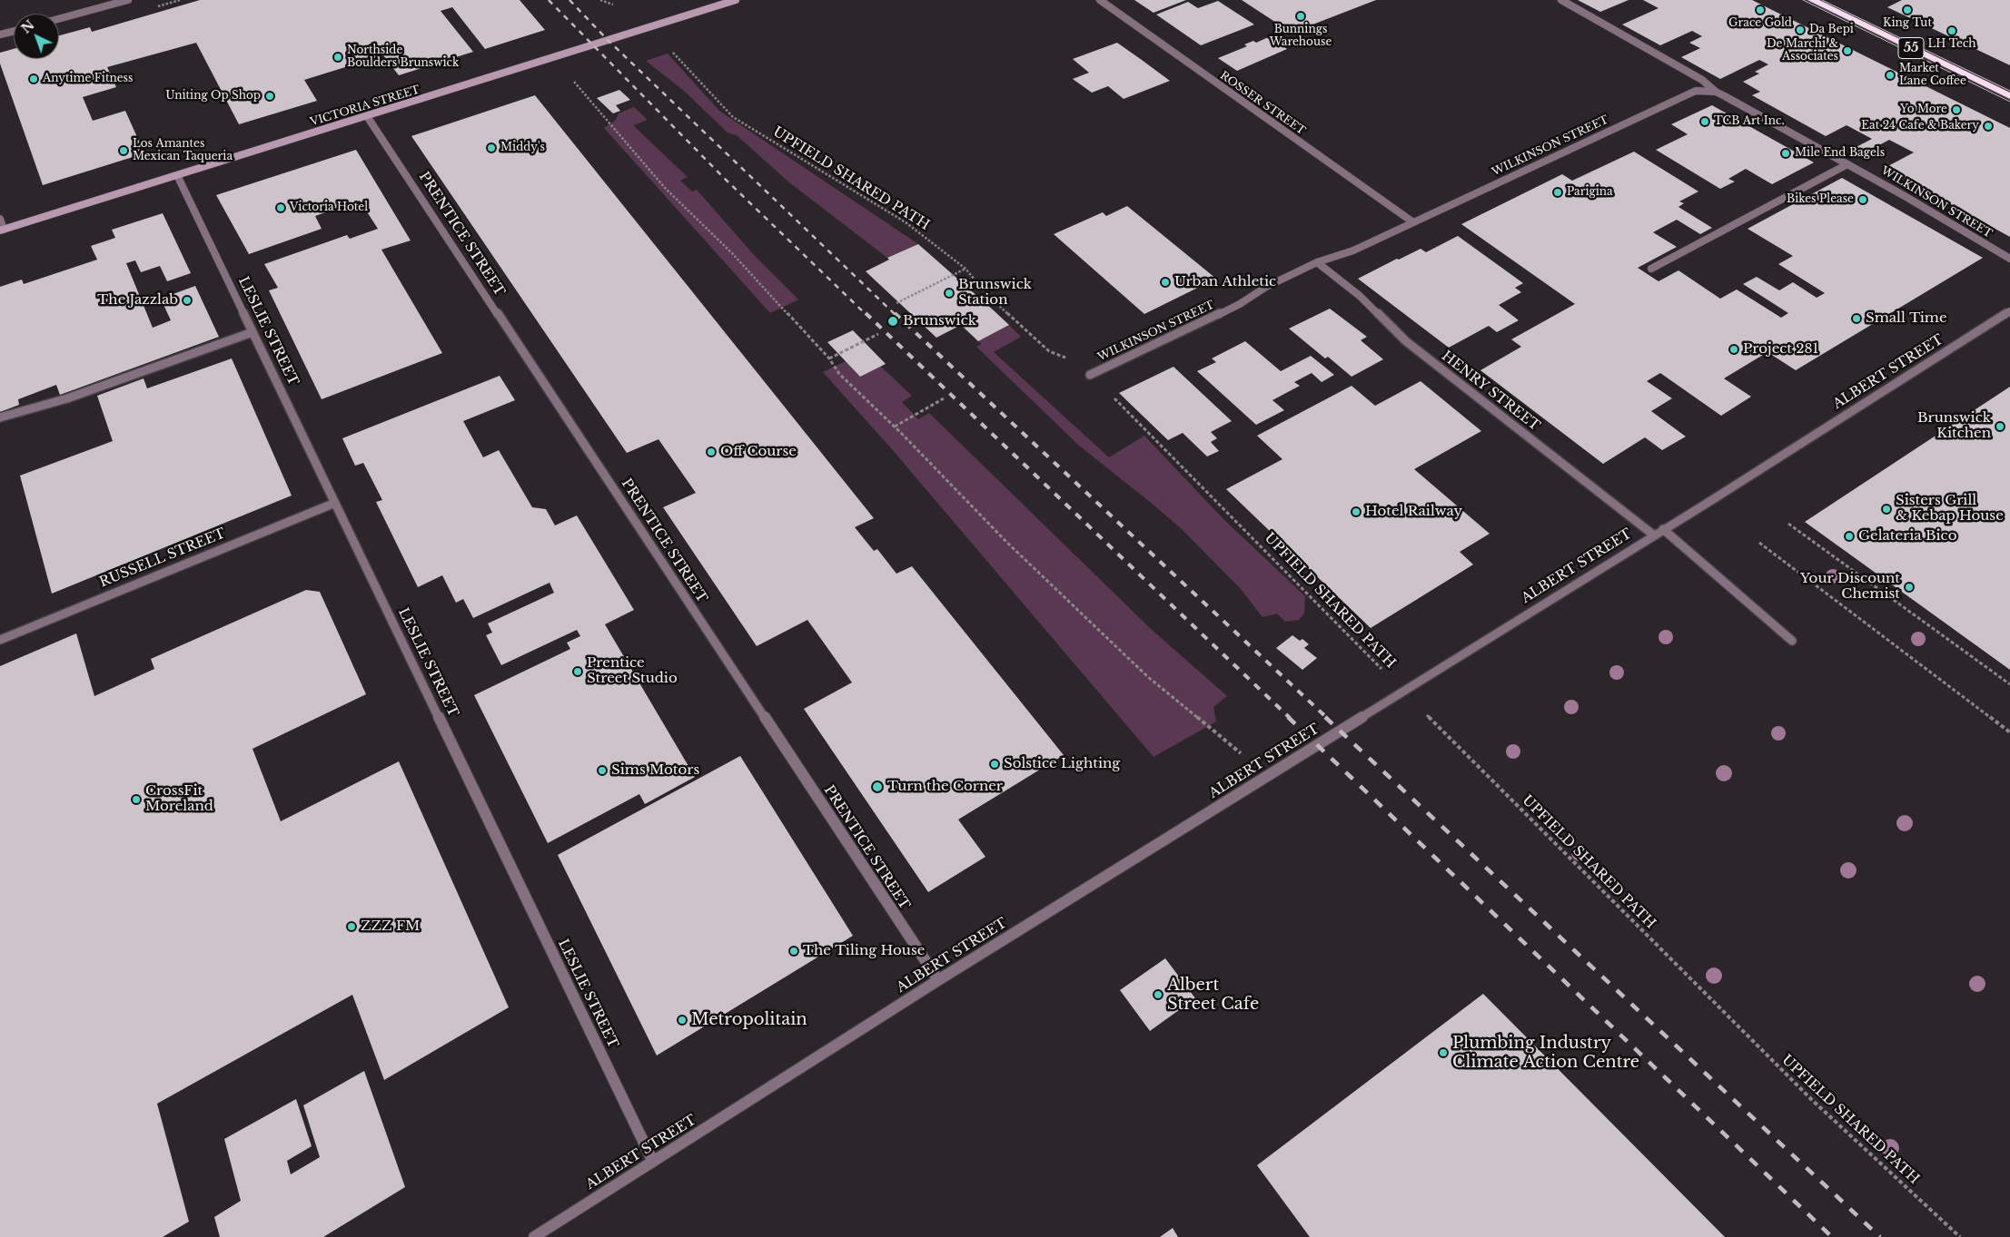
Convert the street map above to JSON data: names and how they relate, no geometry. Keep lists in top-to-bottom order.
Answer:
{
  "streets": {
    "highway": ["55"],
    "street": [
      "ROSSER STREET",
      "VICTORIA STREET",
      "WILKINSON STREET",
      "PRENTICE STREET",
      "LESLIE STREET",
      "ALBERT STREET",
      "HENRY STREET",
      "RUSSELL STREET"
    ],
    "path": ["UPFIELD SHARED PATH"]
  },
  "crossings": [
    ["ROSSER STREET", "WILKINSON STREET"],
    ["VICTORIA STREET", "UPFIELD SHARED PATH"],
    ["VICTORIA STREET", "PRENTICE STREET"],
    ["VICTORIA STREET", "LESLIE STREET"],
    ["WILKINSON STREET", "UPFIELD SHARED PATH"],
    ["WILKINSON STREET", "HENRY STREET"],
    ["UPFIELD SHARED PATH", "ALBERT STREET"],
    ["PRENTICE STREET", "ALBERT STREET"],
    ["LESLIE STREET", "ALBERT STREET"],
    ["LESLIE STREET", "RUSSELL STREET"],
    ["ALBERT STREET", "HENRY STREET"]
  ],
  "places": [
    "Grace Gold",
    "King Tut",
    "Bunnings Warehouse",
    "Da Bepi",
    "LH Tech",
    "De Marchi & Associates",
    "Northside Boulders Brunswick",
    "Market Lane Coffee",
    "Anytime Fitness",
    "Uniting Op Shop",
    "Yo More",
    "TCB Art Inc.",
    "Eat 24 Cafe & Bakery",
    "Middy's",
    "Los Amantes Mexican Taqueria",
    "Mile End Bagels",
    "Parigina",
    "Bikes Please",
    "Victoria Hotel",
    "Urban Athletic",
    "Brunswick Station",
    "The Jazzlab",
    "Small Time",
    "Brunswick",
    "Project 281",
    "Brunswick Kitchen",
    "Off Course",
    "Sisters Grill & Kebap House",
    "Hotel Railway",
    "Gelateria Bico",
    "Your Discount Chemist",
    "Prentice Street Studio",
    "Solstice Lighting",
    "Sims Motors",
    "Turn the Corner",
    "CrossFit Moreland",
    "ZZZ FM",
    "The Tiling House",
    "Albert Street Cafe",
    "Metropolitain",
    "Plumbing Industry Climate Action Centre"
  ],
  "north": "top left"
}
